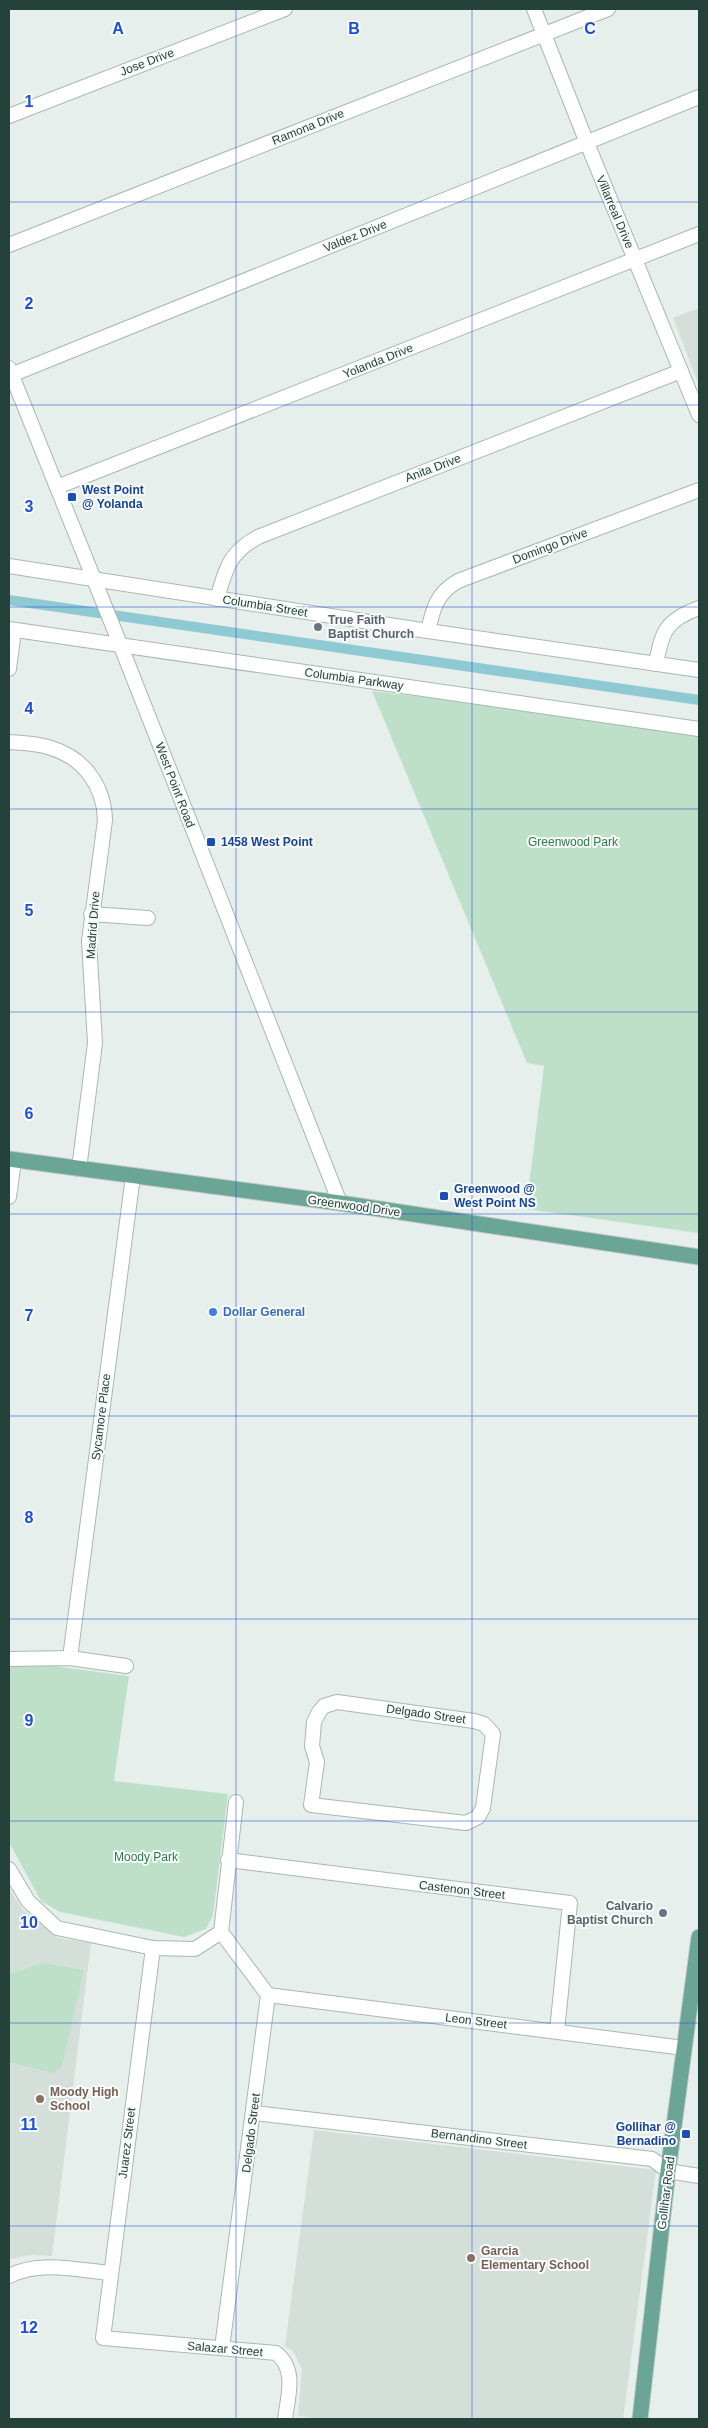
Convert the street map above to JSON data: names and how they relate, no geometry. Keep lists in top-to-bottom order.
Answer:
{
  "streets": {
    "main road": ["Greenwood Drive", "Gollihar Road"],
    "street": [
      "Jose Drive",
      "Ramona Drive",
      "Villarreal Drive",
      "Valdez Drive",
      "Yolanda Drive",
      "Anita Drive",
      "Domingo Drive",
      "Columbia Street",
      "Columbia Parkway",
      "West Point Road",
      "Madrid Drive",
      "Sycamore Place",
      "Delgado Street",
      "Castenon Street",
      "Leon Street",
      "Bernandino Street",
      "Juarez Street",
      "Salazar Street"
    ]
  },
  "crossings": [
    ["Ramona Drive", "Villarreal Drive"],
    ["Villarreal Drive", "Valdez Drive"],
    ["Villarreal Drive", "Yolanda Drive"],
    ["Villarreal Drive", "Anita Drive"],
    ["Valdez Drive", "West Point Road"],
    ["Yolanda Drive", "West Point Road"],
    ["Anita Drive", "Columbia Street"],
    ["Domingo Drive", "Columbia Street"],
    ["Columbia Street", "West Point Road"],
    ["Columbia Parkway", "West Point Road"],
    ["West Point Road", "Greenwood Drive"],
    ["Madrid Drive", "Greenwood Drive"],
    ["Greenwood Drive", "Sycamore Place"],
    ["Delgado Street", "Leon Street"],
    ["Delgado Street", "Bernandino Street"],
    ["Delgado Street", "Salazar Street"],
    ["Castenon Street", "Leon Street"],
    ["Leon Street", "Gollihar Road"],
    ["Bernandino Street", "Gollihar Road"],
    ["Juarez Street", "Salazar Street"]
  ],
  "parks": ["Greenwood Park", "Moody Park"],
  "places": {
    "transit": [
      "West Point @ Yolanda",
      "1458 West Point",
      "Greenwood @ West Point NS",
      "Gollihar @ Bernadino"
    ],
    "other": [
      "True Faith Baptist Church",
      "Dollar General",
      "Calvario Baptist Church",
      "Moody High School",
      "Garcia Elementary School"
    ]
  },
  "grid": {
    "columns": ["A", "B", "C"],
    "rows": [
      "1",
      "2",
      "3",
      "4",
      "5",
      "6",
      "7",
      "8",
      "9",
      "10",
      "11",
      "12"
    ]
  }
}
